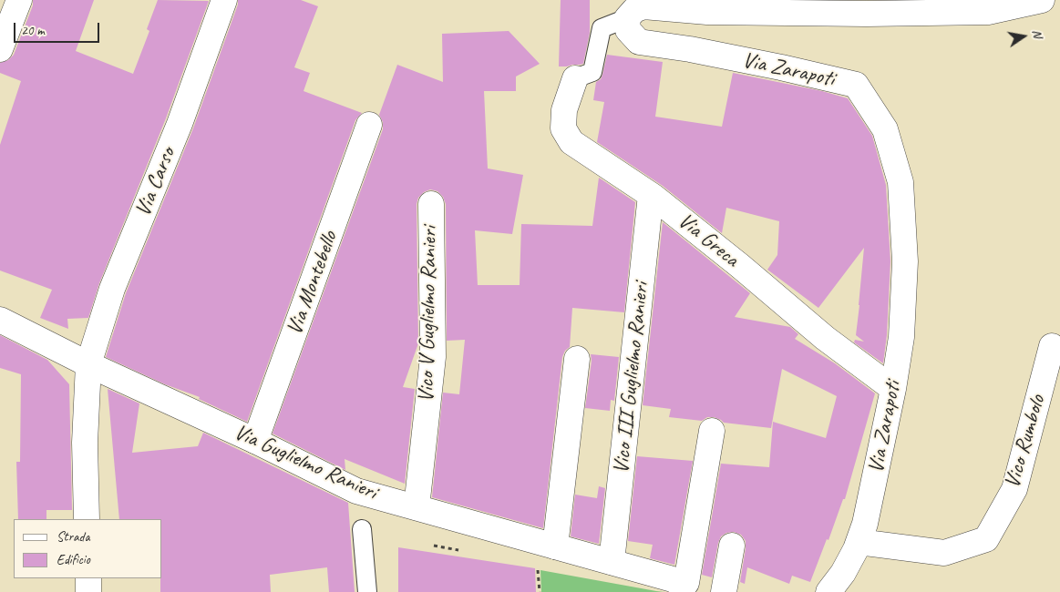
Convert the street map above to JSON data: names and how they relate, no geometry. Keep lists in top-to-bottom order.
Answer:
{
  "streets": {
    "street": [
      "Via Zarapoti",
      "Via Carso",
      "Via Greca",
      "Via Montebello",
      "Vico V Guglielmo Ranieri",
      "Vico III Guglielmo Ranieri",
      "Vico Rumbolo",
      "Via Guglielmo Ranieri"
    ]
  },
  "crossings": [
    ["Via Zarapoti", "Via Greca"],
    ["Via Zarapoti", "Vico Rumbolo"],
    ["Via Carso", "Via Guglielmo Ranieri"],
    ["Via Greca", "Vico III Guglielmo Ranieri"],
    ["Via Montebello", "Via Guglielmo Ranieri"],
    ["Vico V Guglielmo Ranieri", "Via Guglielmo Ranieri"],
    ["Vico III Guglielmo Ranieri", "Via Guglielmo Ranieri"]
  ],
  "legend": ["Strada", "Edificio"],
  "scale_bar": "20 m",
  "north": "right"
}
